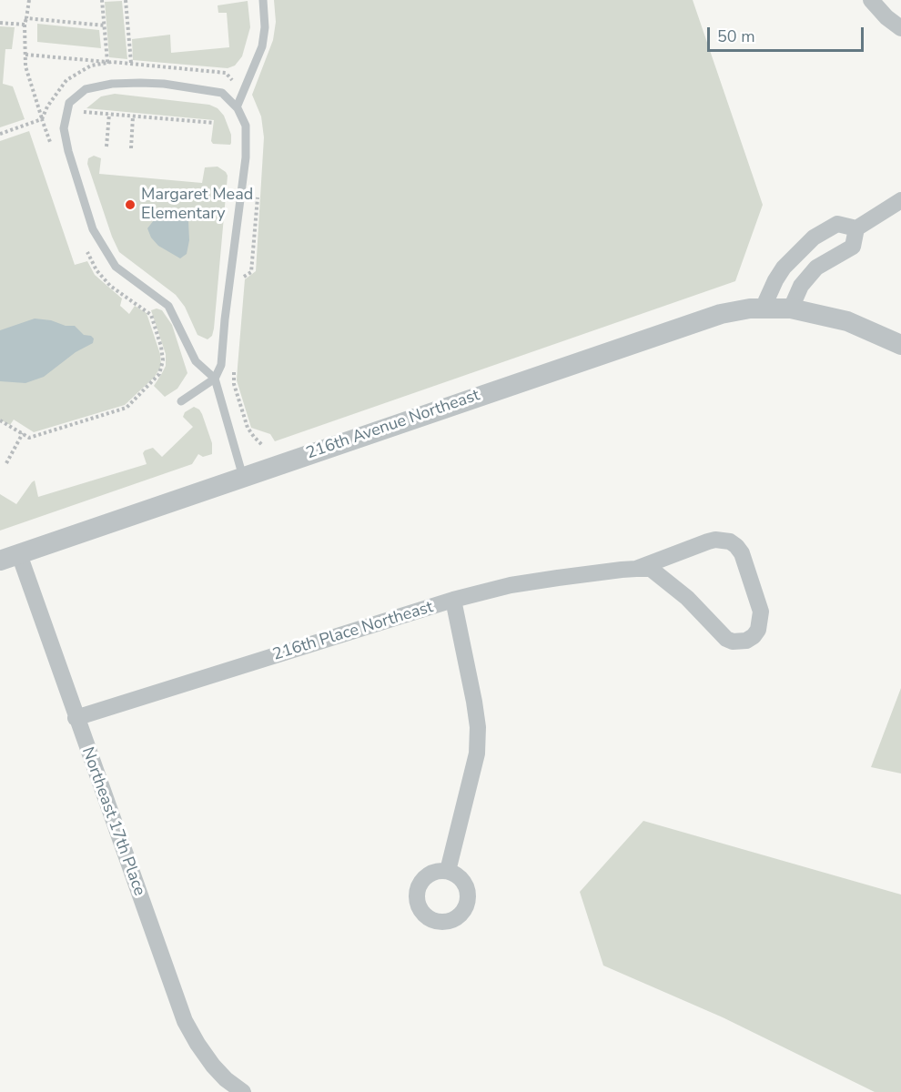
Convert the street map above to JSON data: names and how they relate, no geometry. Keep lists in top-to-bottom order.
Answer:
{
  "streets": {
    "street": ["216th Avenue Northeast", "216th Place Northeast", "Northeast 17th Place"]
  },
  "crossings": [
    ["216th Avenue Northeast", "Northeast 17th Place"],
    ["216th Place Northeast", "Northeast 17th Place"]
  ],
  "places": ["Margaret Mead Elementary"],
  "scale_bar": "50 m"
}
